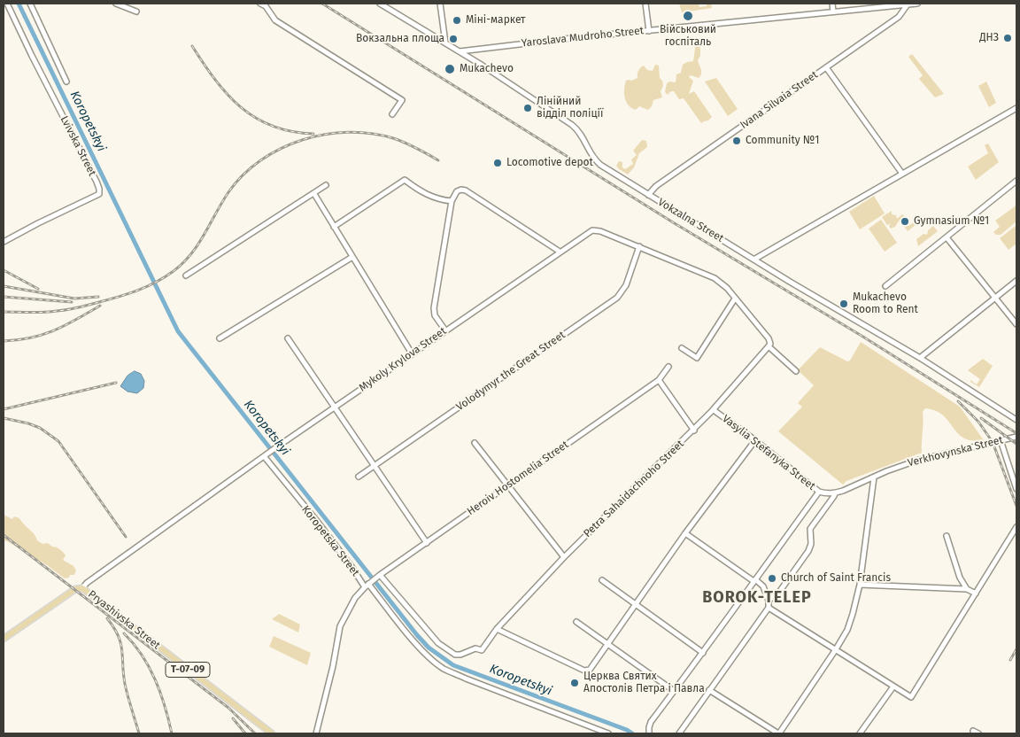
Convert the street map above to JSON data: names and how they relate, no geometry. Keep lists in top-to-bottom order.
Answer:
{
  "streets": {
    "main road": ["Mykoly Krylova Street", "Pryashivska Street", "Т-07-09"],
    "street": [
      "Yaroslava Mudroho Street",
      "Ivana Silvaia Street",
      "Lvivska Street",
      "Vokzalna Street",
      "Volodymyr the Great Street",
      "Verkhovynska Street",
      "Vasylia Stefanyka Street",
      "Heroiv Hostomelia Street",
      "Petra Sahaidachnoho Street",
      "Koropetska Street"
    ]
  },
  "crossings": [
    ["Yaroslava Mudroho Street", "Ivana Silvaia Street"],
    ["Yaroslava Mudroho Street", "Vokzalna Street"],
    ["Ivana Silvaia Street", "Vokzalna Street"],
    ["Mykoly Krylova Street", "Volodymyr the Great Street"],
    ["Mykoly Krylova Street", "Petra Sahaidachnoho Street"],
    ["Mykoly Krylova Street", "Koropetska Street"],
    ["Mykoly Krylova Street", "Pryashivska Street"],
    ["Verkhovynska Street", "Vasylia Stefanyka Street"],
    ["Vasylia Stefanyka Street", "Petra Sahaidachnoho Street"],
    ["Heroiv Hostomelia Street", "Petra Sahaidachnoho Street"],
    ["Heroiv Hostomelia Street", "Koropetska Street"]
  ],
  "districts": ["BOROK-TELEP"],
  "water": ["Koropetskyi"],
  "places": [
    "Військовий госпіталь",
    "Міні-маркет",
    "ДНЗ",
    "Вокзальна площа",
    "Mukachevo",
    "Лінійний відділ поліції",
    "Community №1",
    "Locomotive depot",
    "Gymnasium №1",
    "Mukachevo Room to Rent",
    "Church of Saint Francis",
    "Церква Святих Апостолів Петра і Павла"
  ]
}
